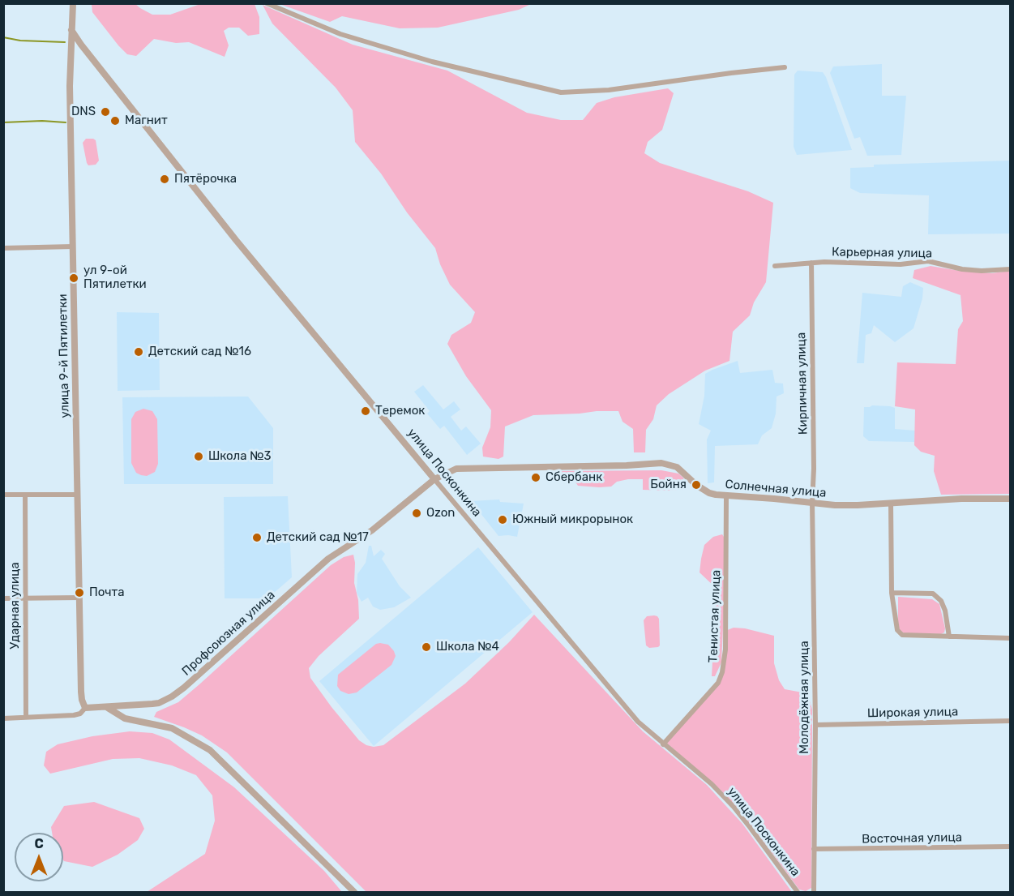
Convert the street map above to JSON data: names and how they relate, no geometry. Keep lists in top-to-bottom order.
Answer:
{
  "streets": {
    "street": [
      "Карьерная улица",
      "улица 9-й Пятилетки",
      "Кирпичная улица",
      "улица Посконкина",
      "Солнечная улица",
      "Ударная улица",
      "Тенистая улица",
      "Профсоюзная улица",
      "Молодёжная улица",
      "Широкая улица",
      "Восточная улица"
    ]
  },
  "crossings": [
    ["Карьерная улица", "Кирпичная улица"],
    ["улица 9-й Пятилетки", "улица Посконкина"],
    ["улица 9-й Пятилетки", "Профсоюзная улица"],
    ["Кирпичная улица", "Солнечная улица"],
    ["Кирпичная улица", "Молодёжная улица"],
    ["улица Посконкина", "Солнечная улица"],
    ["улица Посконкина", "Тенистая улица"],
    ["улица Посконкина", "Профсоюзная улица"],
    ["Солнечная улица", "Тенистая улица"],
    ["Солнечная улица", "Профсоюзная улица"],
    ["Солнечная улица", "Молодёжная улица"],
    ["Ударная улица", "Профсоюзная улица"],
    ["Молодёжная улица", "Широкая улица"],
    ["Молодёжная улица", "Восточная улица"]
  ],
  "places": [
    "DNS",
    "Магнит",
    "Пятёрочка",
    "ул 9-ой Пятилетки",
    "Детский сад №16",
    "Теремок",
    "Школа №3",
    "Сбербанк",
    "Бойня",
    "Ozon",
    "Южный микрорынок",
    "Детский сад №17",
    "Почта",
    "Школа №4"
  ],
  "north": "top"
}
